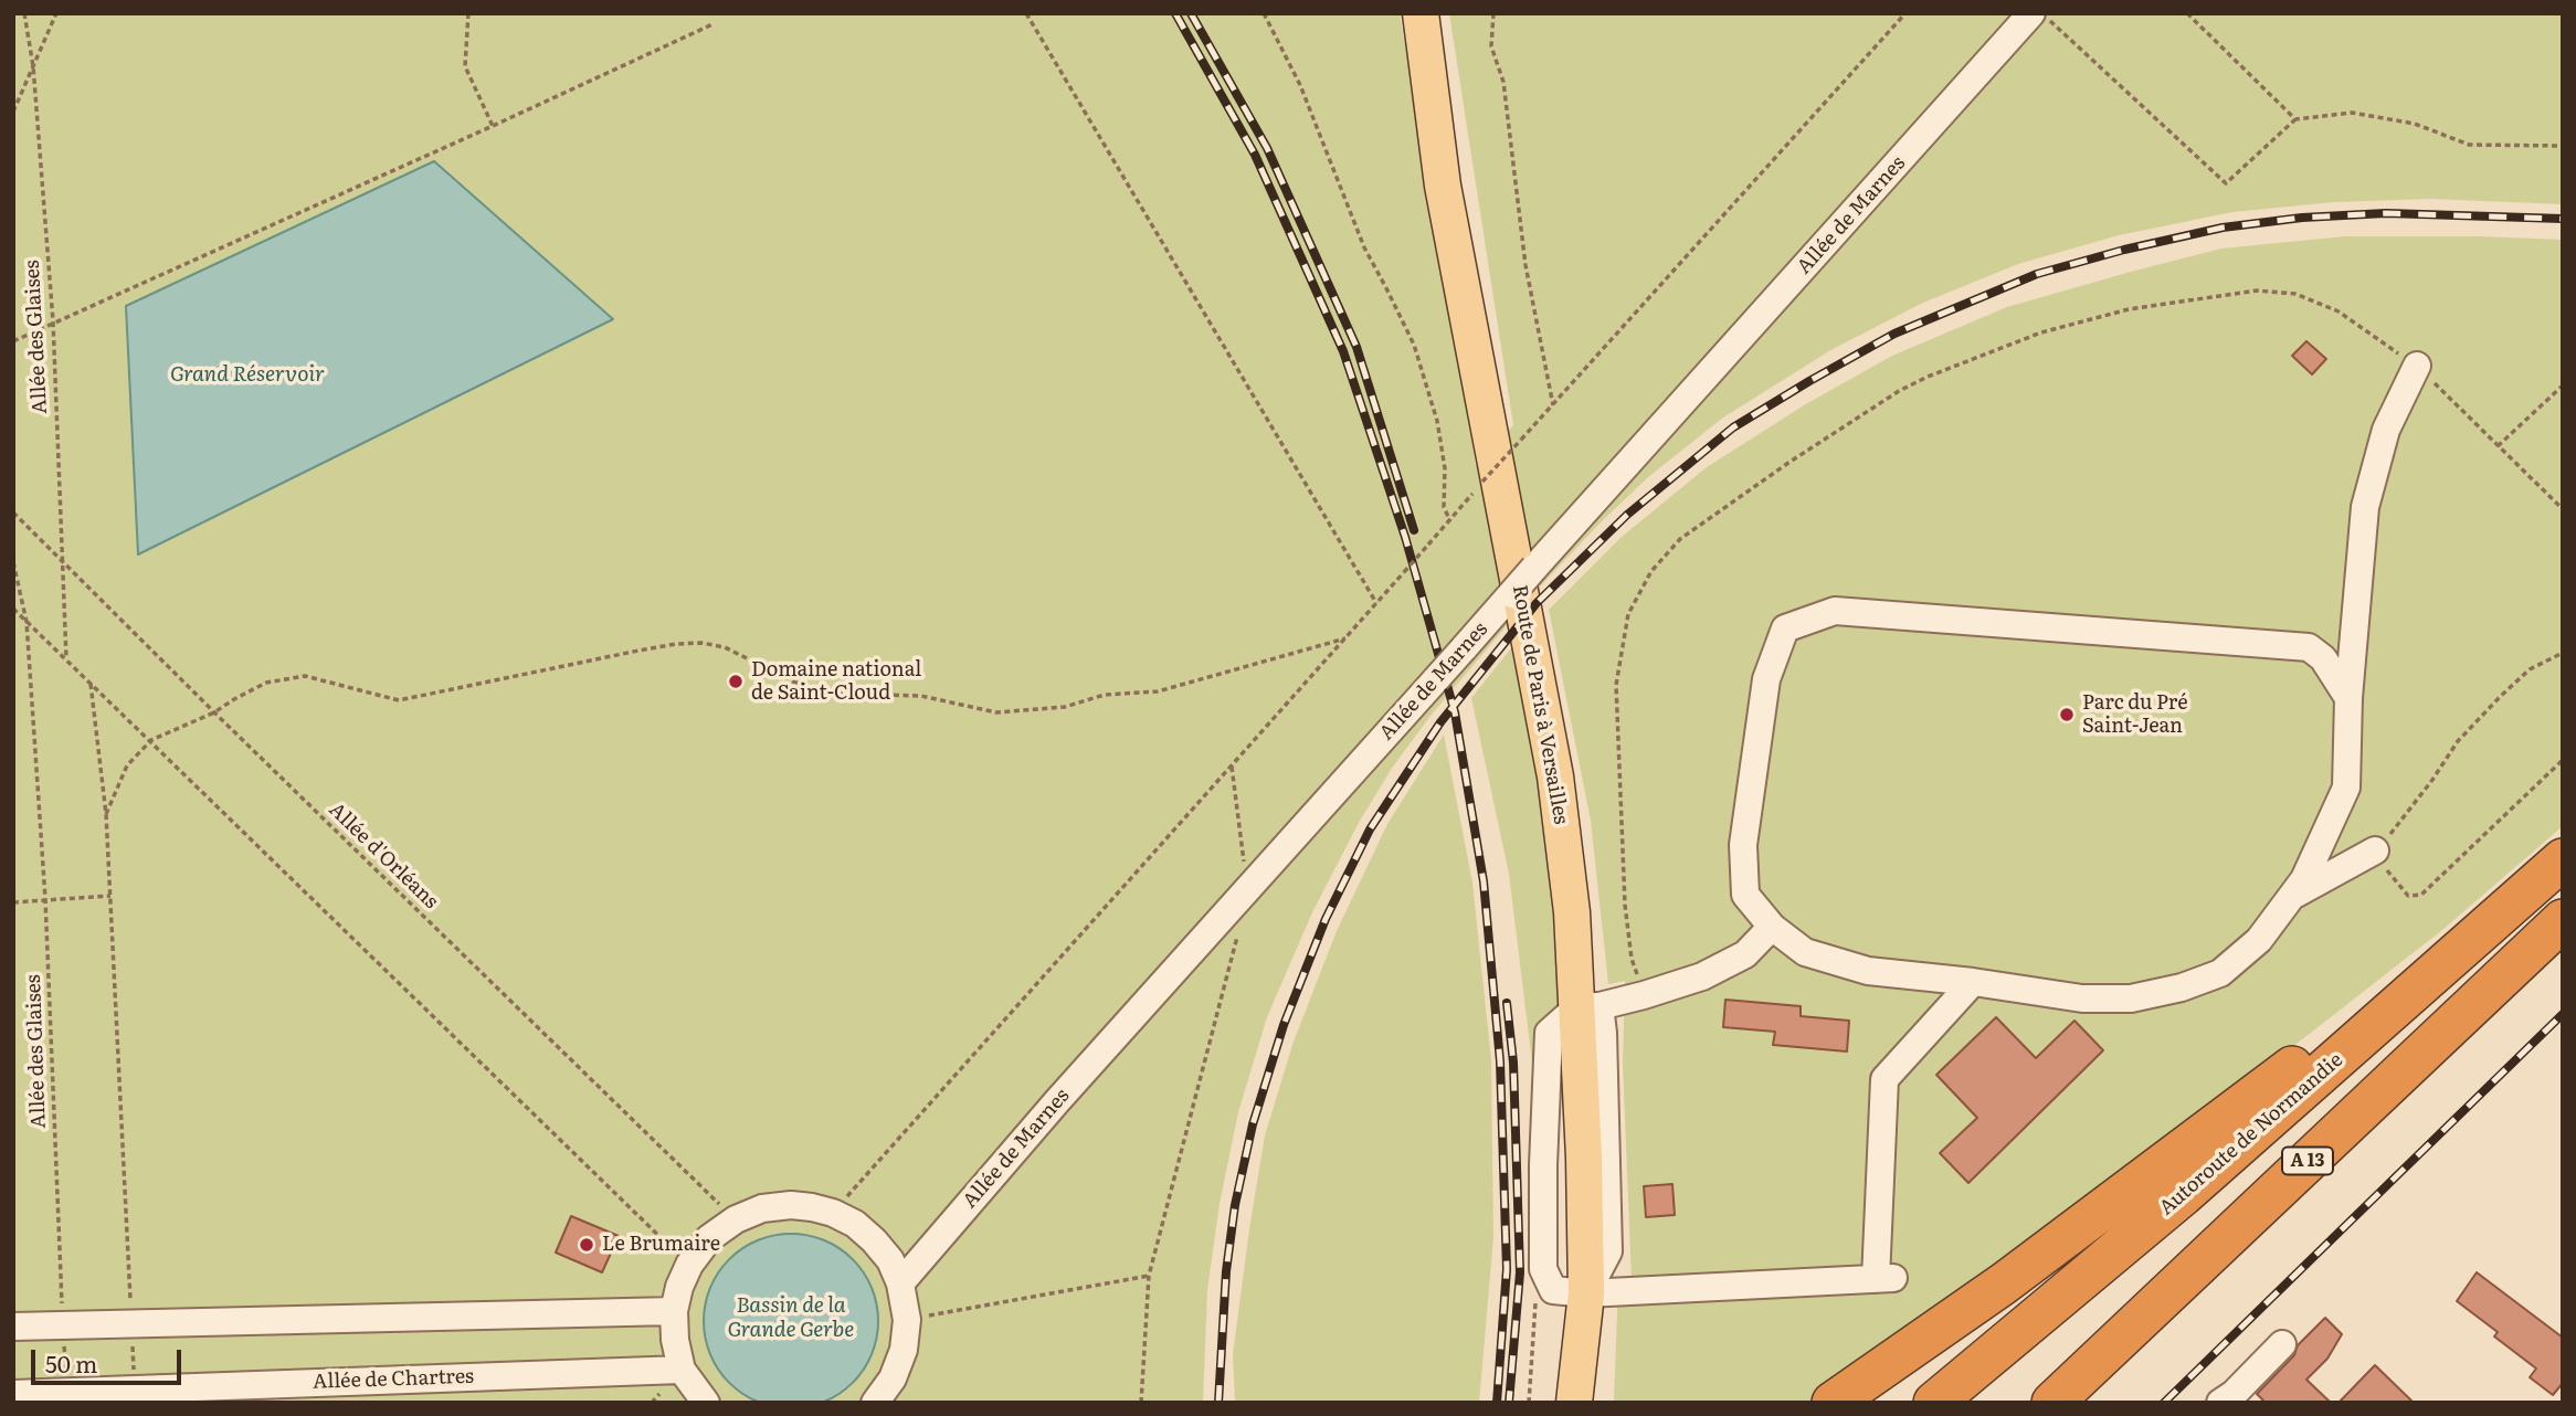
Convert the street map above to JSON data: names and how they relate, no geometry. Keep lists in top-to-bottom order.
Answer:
{
  "streets": {
    "highway": ["Autoroute de Normandie", "A 13"],
    "main road": ["Route de Paris à Versailles"],
    "street": ["Allée de Marnes", "Allée de Chartres"],
    "path": ["Allée des Glaises", "Allée d'Orléans"]
  },
  "crossings": [
    ["Allée des Glaises", "Allée d'Orléans"],
    ["Allée des Glaises", "Allée de Chartres"]
  ],
  "water": ["Grand Réservoir", "Bassin de la Grande Gerbe"],
  "places": ["Domaine national de Saint-Cloud", "Parc du Pré Saint-Jean", "Le Brumaire"],
  "scale_bar": "50 m"
}
